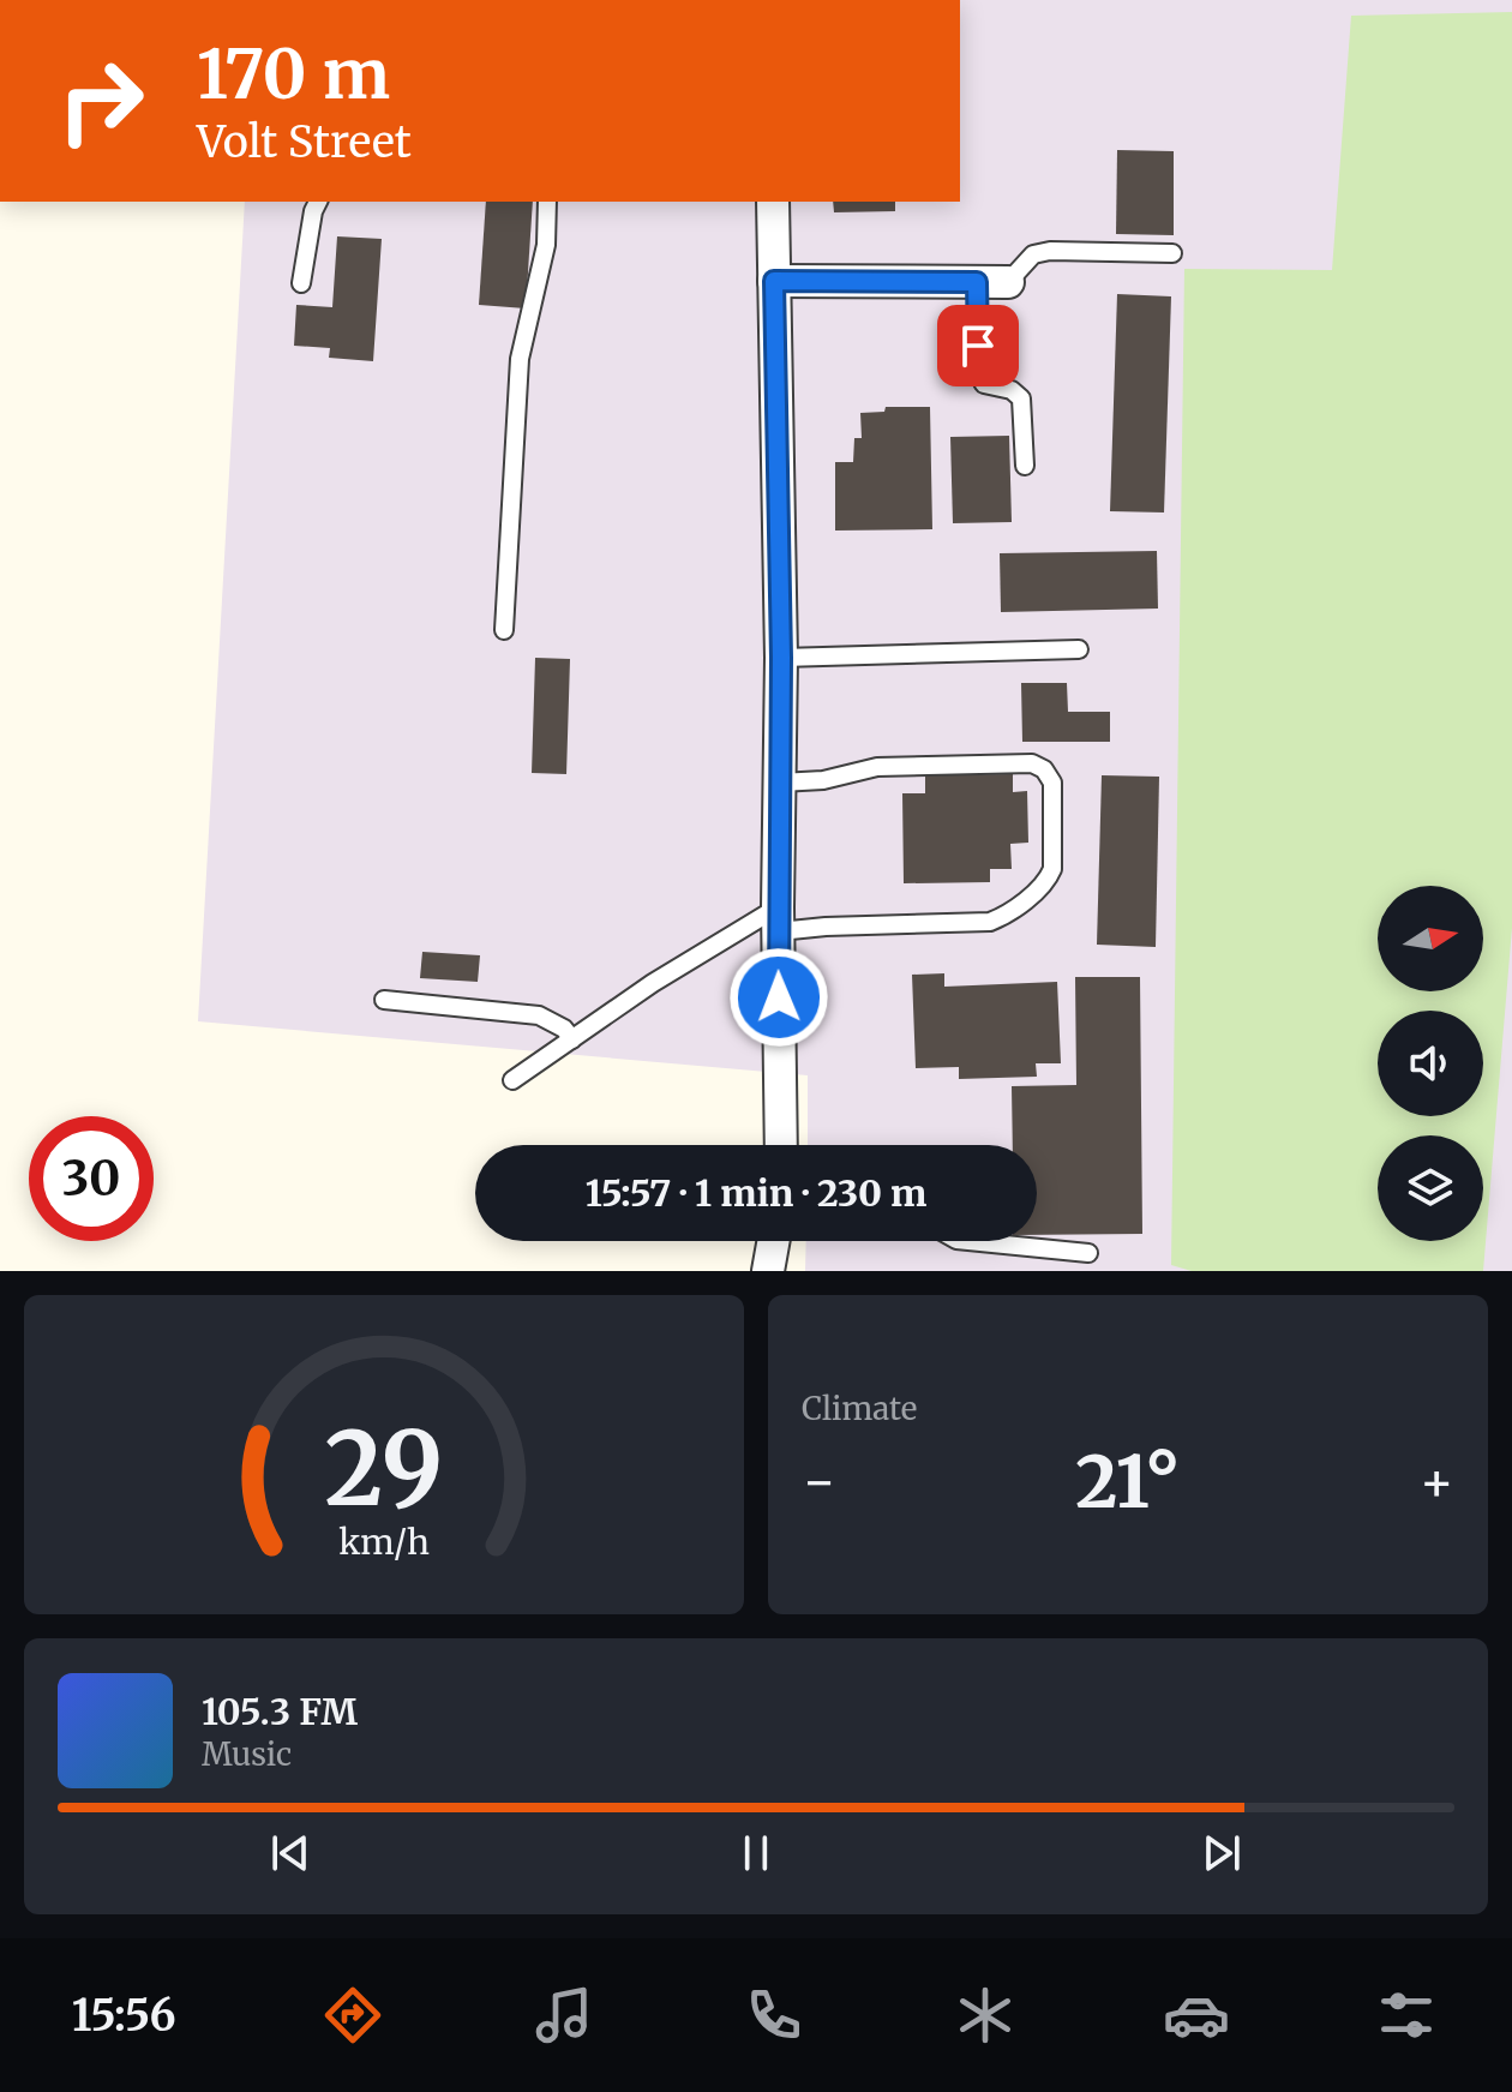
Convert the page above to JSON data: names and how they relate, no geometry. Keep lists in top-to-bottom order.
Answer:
{
  "north": "right",
  "page": {
    "turn": ["170 m", "Volt Street"],
    "limit": "30",
    "trip": "15:57 · 1 min · 230 m",
    "tile": "Climate",
    "heat": ["−", "21°", "+"],
    "song": ["105.3 FM", "Music"],
    "tabs": "15:56",
    "gauge": ["29", "km/h"]
  }
}
